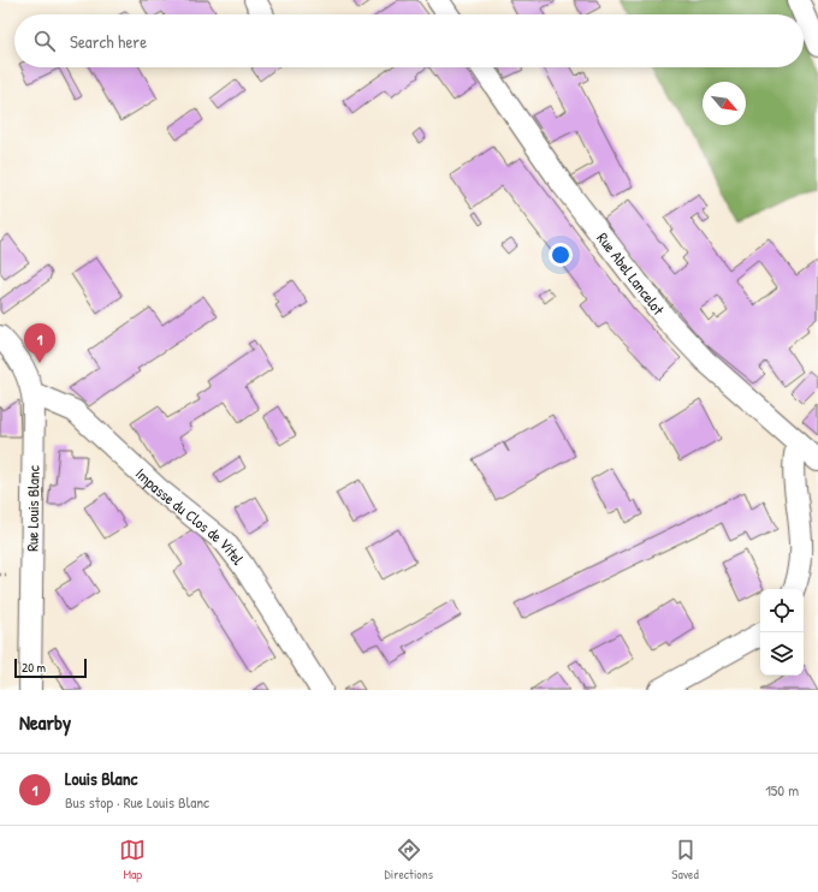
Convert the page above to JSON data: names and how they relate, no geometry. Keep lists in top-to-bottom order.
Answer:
{
  "streets": {
    "street": ["Rue Abel Lancelot", "Rue Louis Blanc", "Impasse du Clos de Vitel"]
  },
  "crossings": [
    ["Rue Louis Blanc", "Impasse du Clos de Vitel"]
  ],
  "scale_bar": "20 m",
  "north": "bottom right",
  "page": {
    "search": "Search here",
    "pins": "1",
    "scale": "20 m",
    "heading": "Nearby",
    "list": [
      {
        "mark": "1",
        "name": "Louis Blanc",
        "note": "Bus stop · Rue Louis Blanc",
        "value": "150 m"
      }
    ],
    "nav": ["Map", "Directions", "Saved"]
  }
}
